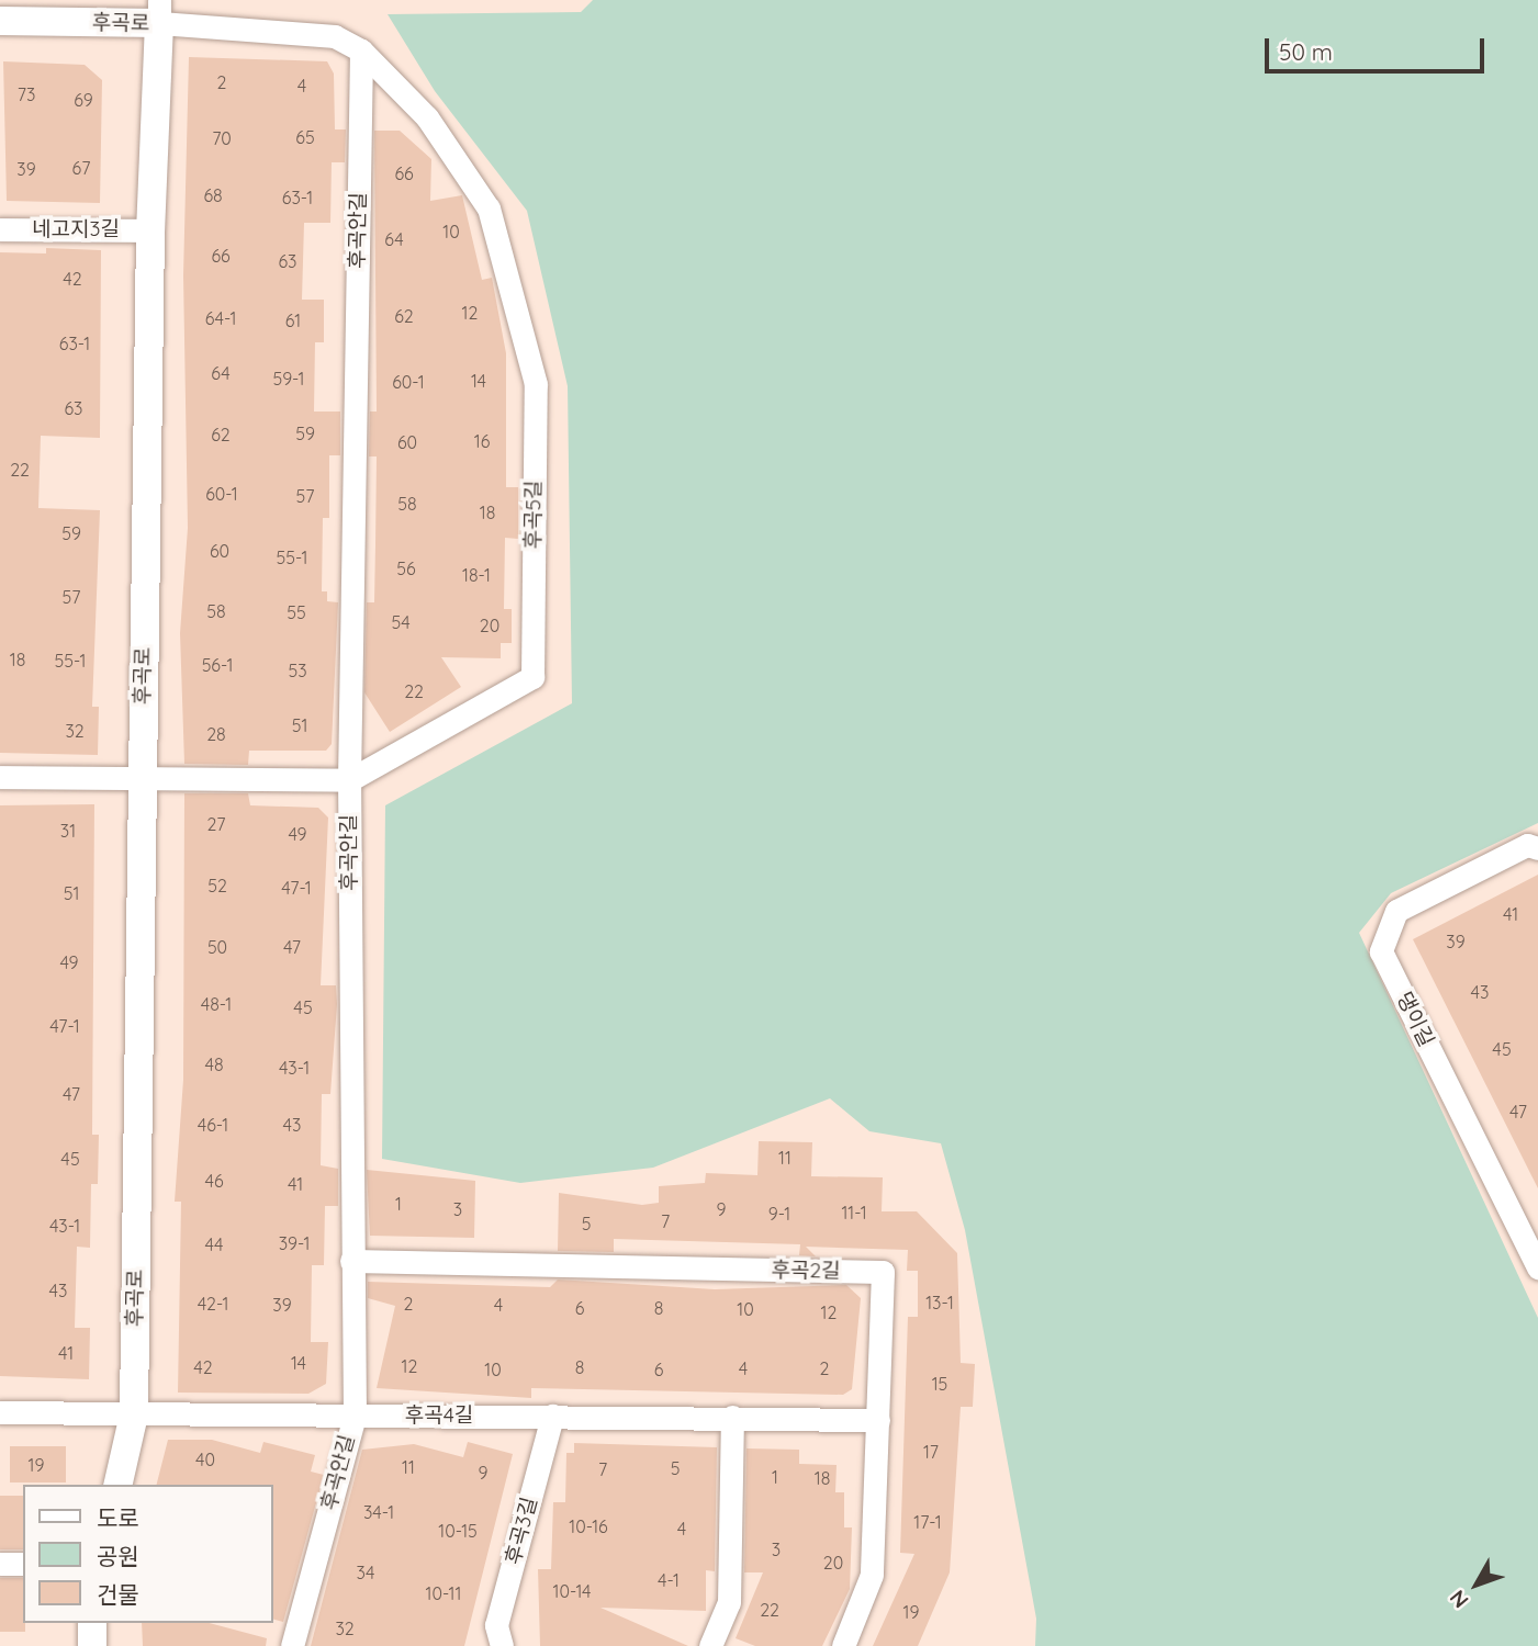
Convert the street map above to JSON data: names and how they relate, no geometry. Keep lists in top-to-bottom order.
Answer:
{
  "streets": {
    "street": [
      "후곡로",
      "네고지3길",
      "후곡안길",
      "후곡5길",
      "댕이길",
      "후곡2길",
      "후곡4길",
      "후곡3길"
    ]
  },
  "crossings": [
    ["후곡로", "네고지3길"],
    ["후곡로", "후곡5길"],
    ["후곡로", "후곡4길"],
    ["후곡안길", "후곡5길"],
    ["후곡안길", "후곡2길"],
    ["후곡안길", "후곡4길"],
    ["후곡2길", "후곡4길"],
    ["후곡4길", "후곡3길"]
  ],
  "house_numbers": [
    "2",
    "4",
    "73",
    "69",
    "65",
    "70",
    "67",
    "39",
    "66",
    "68",
    "63-1",
    "10",
    "64",
    "66",
    "63",
    "42",
    "12",
    "62",
    "64-1",
    "61",
    "63-1",
    "64",
    "59-1",
    "14",
    "60-1",
    "63",
    "59",
    "62",
    "16",
    "60",
    "22",
    "60-1",
    "57",
    "58",
    "18",
    "59",
    "60",
    "55-1",
    "56",
    "18-1",
    "57",
    "58",
    "55",
    "54",
    "20",
    "18",
    "55-1",
    "56-1",
    "53",
    "22",
    "51",
    "32",
    "28",
    "27",
    "31",
    "49",
    "52",
    "47-1",
    "51",
    "41",
    "39",
    "50",
    "47",
    "49",
    "43",
    "48-1",
    "45",
    "47-1",
    "45",
    "48",
    "43-1",
    "47",
    "47",
    "46-1",
    "43",
    "11",
    "45",
    "46",
    "41",
    "1",
    "3",
    "9",
    "11-1",
    "9-1",
    "7",
    "5",
    "43-1",
    "39-1",
    "44",
    "43",
    "13-1",
    "42-1",
    "2",
    "39",
    "4",
    "6",
    "8",
    "10",
    "12",
    "41",
    "14",
    "12",
    "42",
    "8",
    "4",
    "2",
    "10",
    "6",
    "15",
    "17",
    "40",
    "19",
    "11",
    "5",
    "7",
    "9",
    "1",
    "18",
    "34-1",
    "17-1",
    "10-16",
    "4",
    "10-15",
    "3",
    "20",
    "34",
    "4-1",
    "10-14",
    "10-11",
    "22",
    "19",
    "32"
  ],
  "legend": ["도로", "공원", "건물"],
  "scale_bar": "50 m",
  "north": "bottom left"
}
